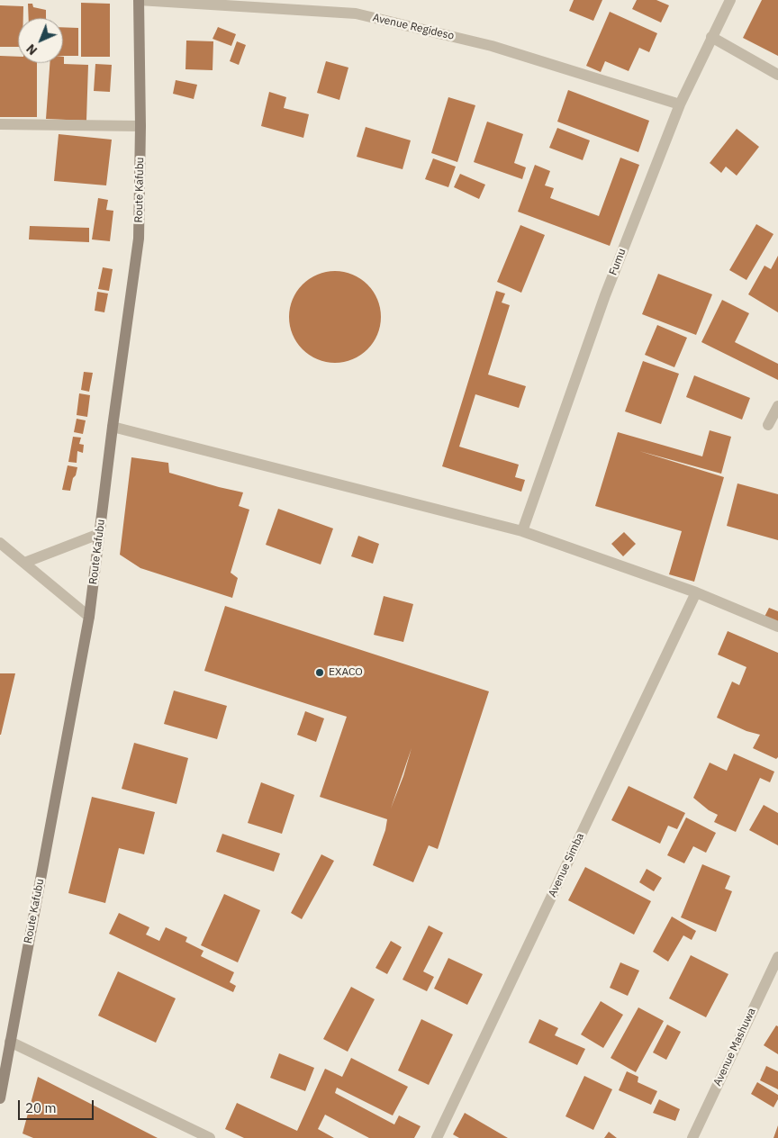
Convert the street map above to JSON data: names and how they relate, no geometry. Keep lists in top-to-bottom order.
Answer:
{
  "streets": {
    "main road": ["Route Kafubu"],
    "street": [
      "Avenue Regideso",
      "Fumu",
      "Avenue Simba",
      "Avenue Mashuwa"
    ]
  },
  "crossings": [
    ["Avenue Regideso", "Route Kafubu"],
    ["Avenue Regideso", "Fumu"]
  ],
  "places": ["EXACO"],
  "scale_bar": "20 m",
  "north": "bottom left"
}
